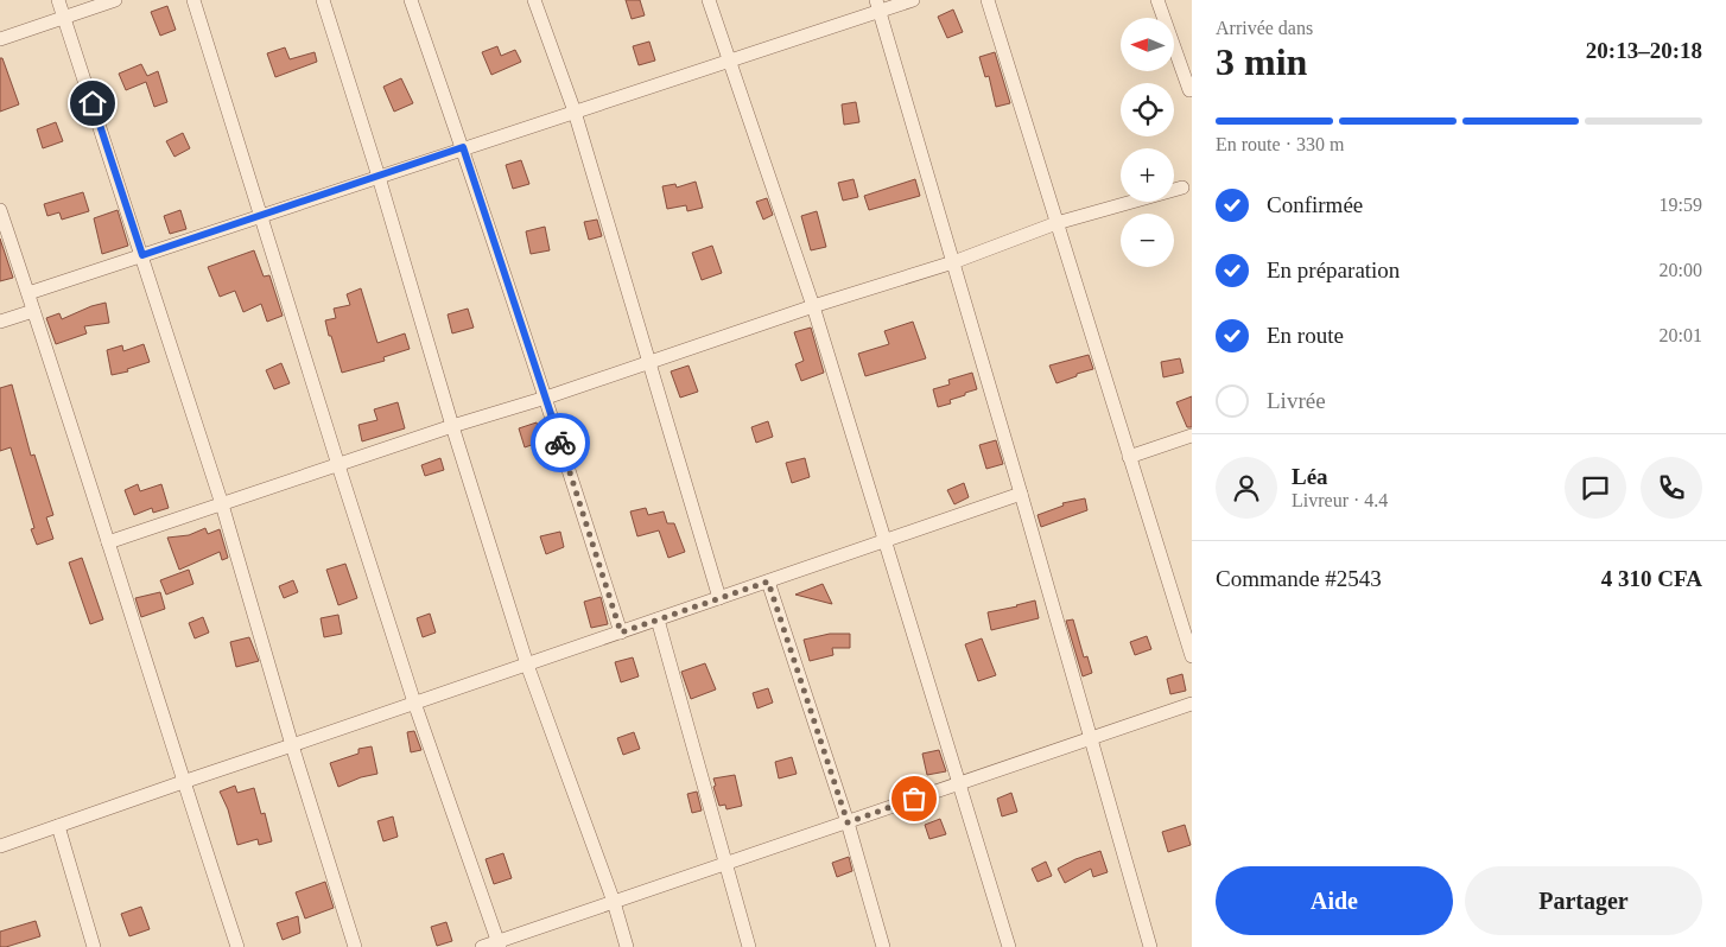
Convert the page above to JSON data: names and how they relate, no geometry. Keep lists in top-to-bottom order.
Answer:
{
  "north": "left",
  "page": {
    "heading": ["3 min", "Arrivée dans", "20:13–20:18"],
    "panel": [
      "Léa",
      "Livreur · 4.4",
      "Commande #2543",
      "4 310 CFA"
    ],
    "map_buttons": ["+", "−"],
    "bar": "En route · 330 m",
    "list": [
      ["Confirmée", "19:59"],
      ["En préparation", "20:00"],
      ["En route", "20:01"],
      "Livrée"
    ],
    "buttons": ["Aide", "Partager"]
  }
}
